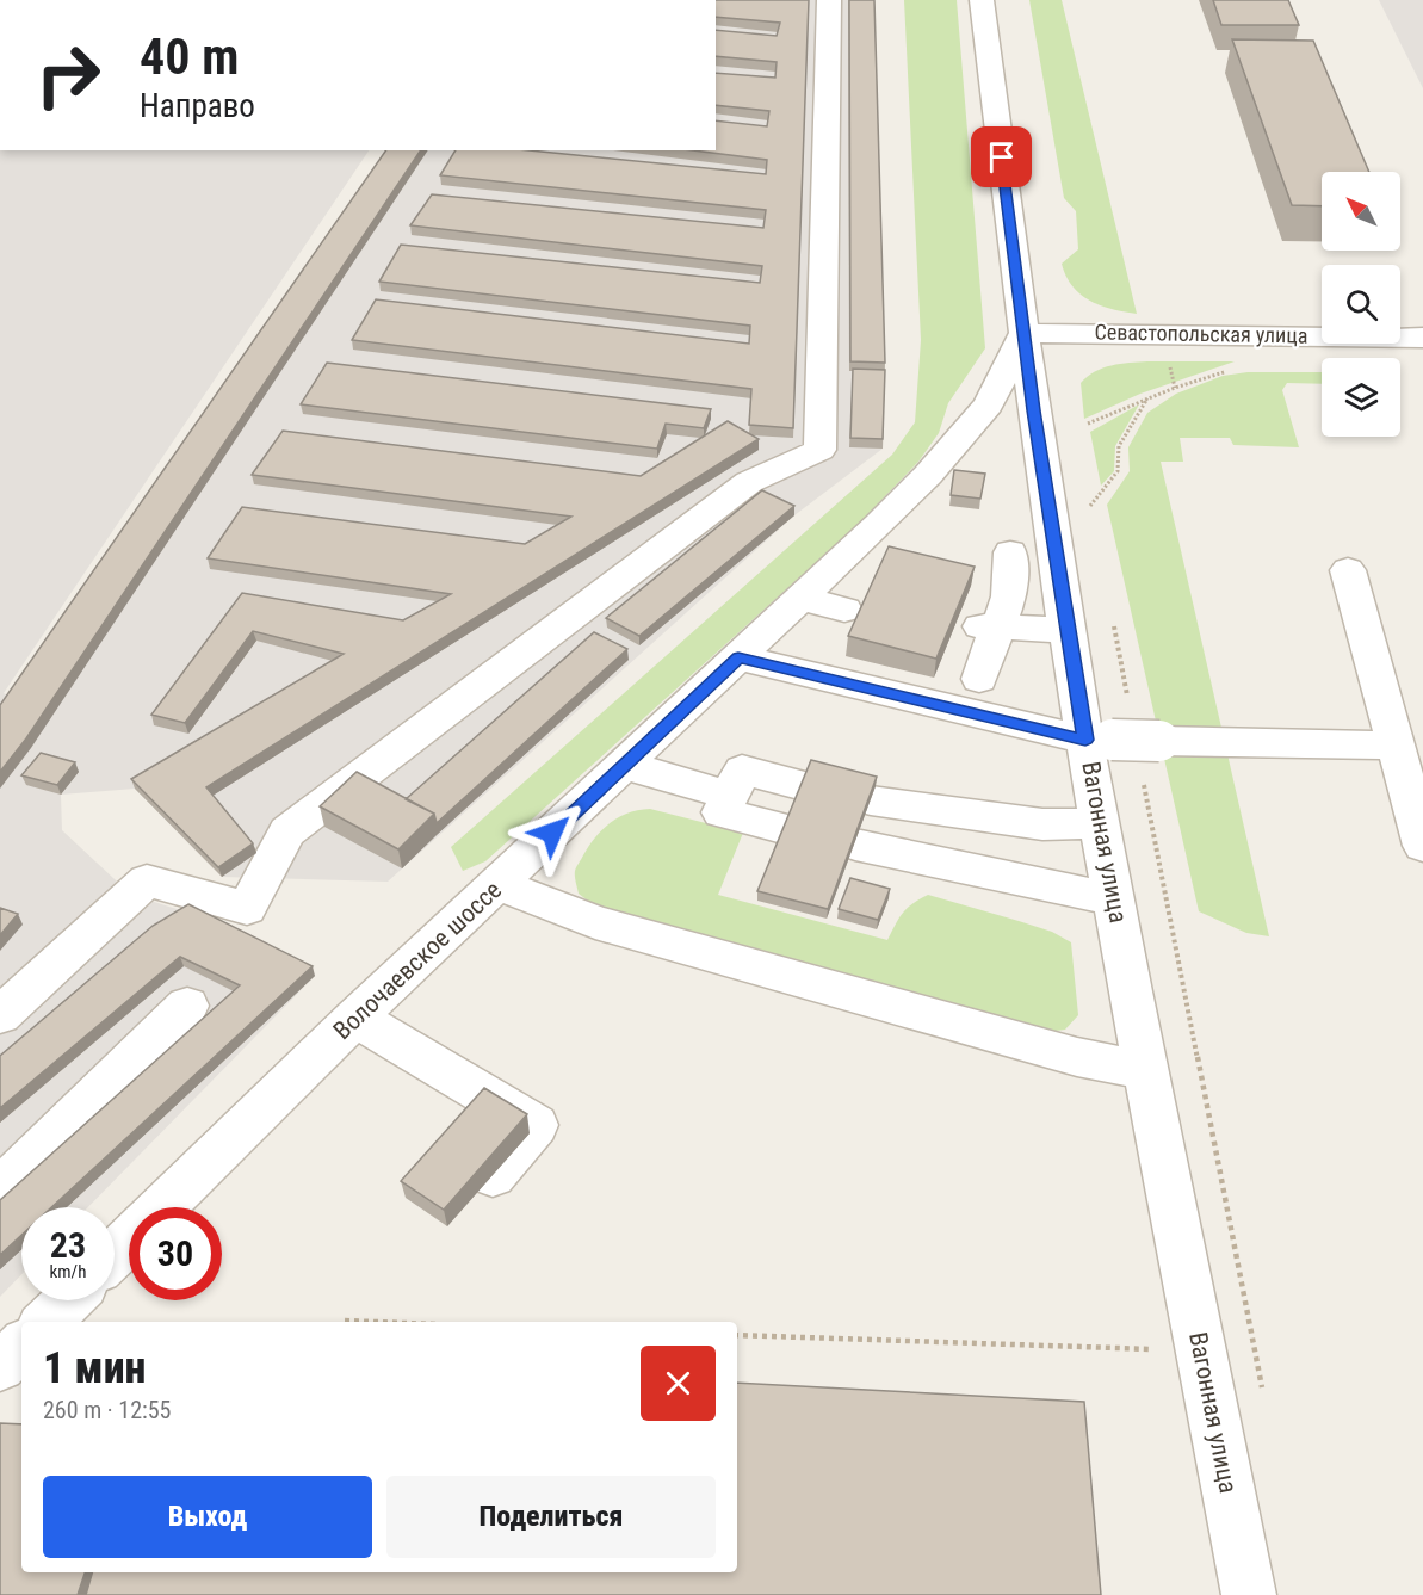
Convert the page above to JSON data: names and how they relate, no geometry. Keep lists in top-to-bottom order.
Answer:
{
  "streets": {
    "street": ["Севастопольская улица", "Вагонная улица", "Волочаевское шоссе"]
  },
  "crossings": [
    ["Севастопольская улица", "Вагонная улица"],
    ["Севастопольская улица", "Волочаевское шоссе"],
    ["Вагонная улица", "Волочаевское шоссе"]
  ],
  "north": "top left",
  "page": {
    "turn": ["40 m", "Направо"],
    "speed": "23 km/h",
    "limit": "30",
    "heading": ["1 мин", "260 m · 12:55"],
    "buttons": ["Выход", "Поделиться"]
  }
}
